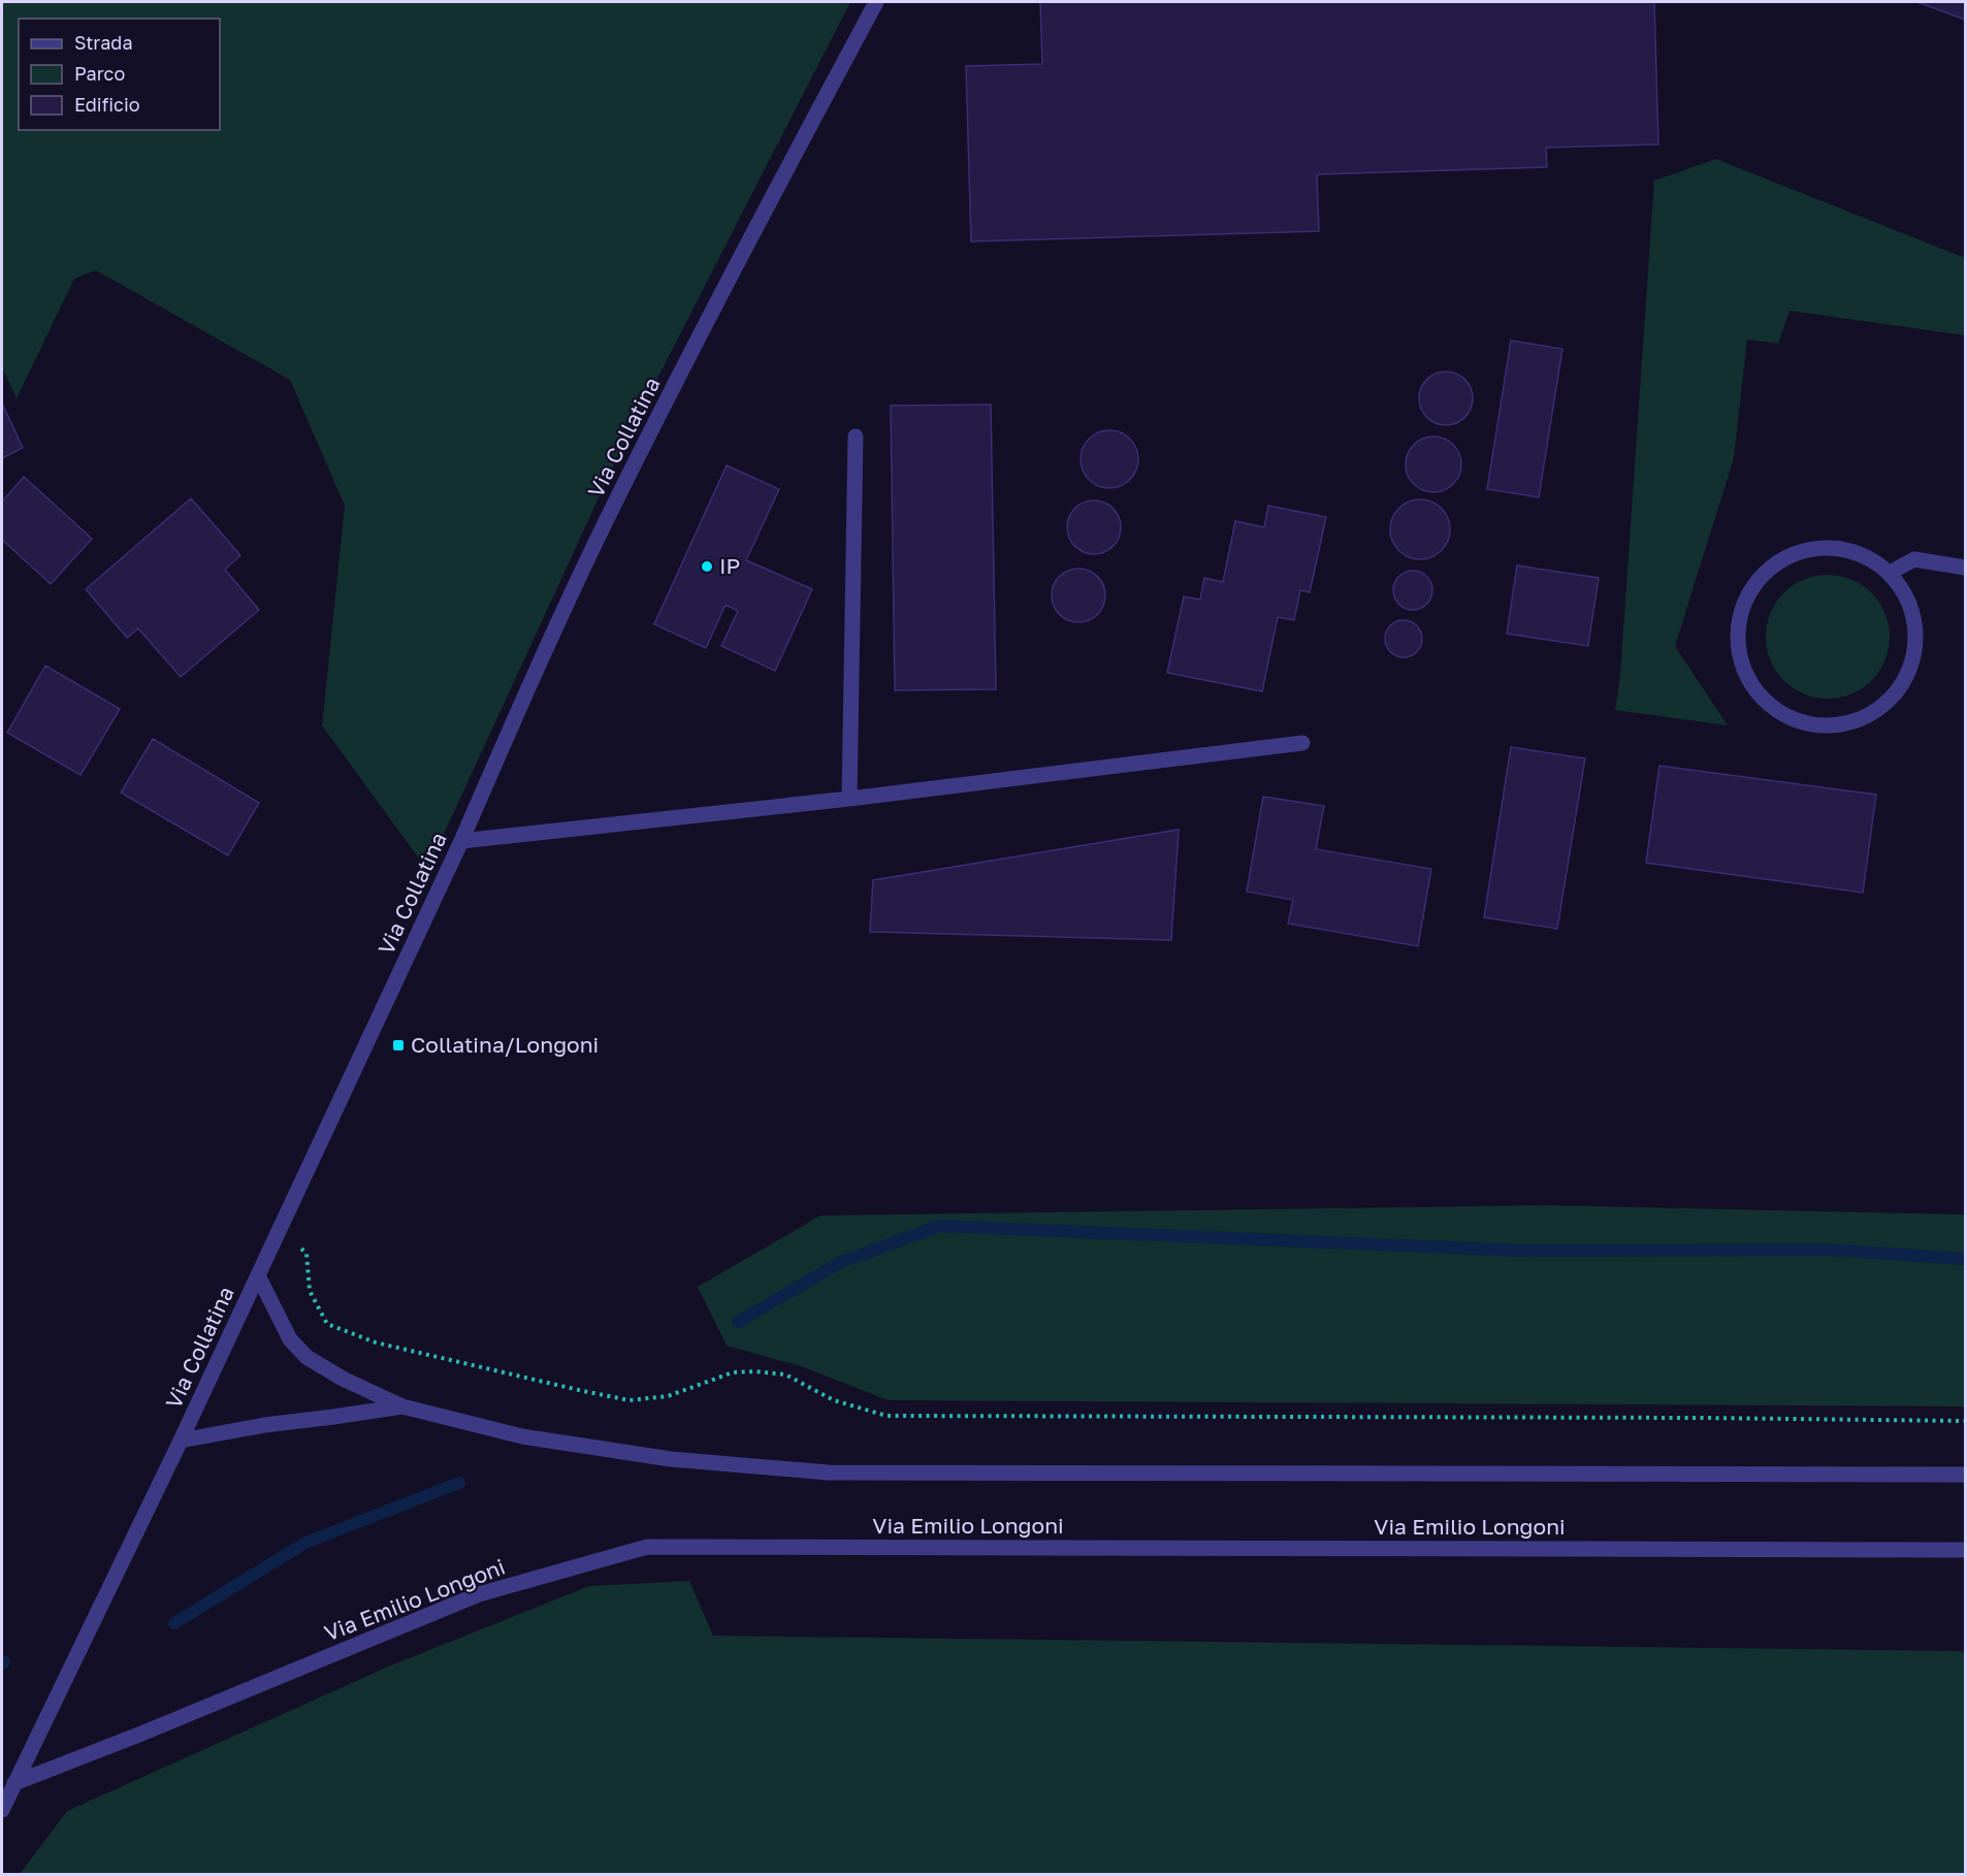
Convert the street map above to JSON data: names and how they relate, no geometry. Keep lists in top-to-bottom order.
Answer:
{
  "streets": {
    "street": ["Via Collatina", "Via Emilio Longoni"]
  },
  "crossings": [
    ["Via Collatina", "Via Emilio Longoni"]
  ],
  "places": {
    "other": ["IP"],
    "transit": ["Collatina/Longoni"]
  },
  "legend": ["Strada", "Parco", "Edificio"]
}
